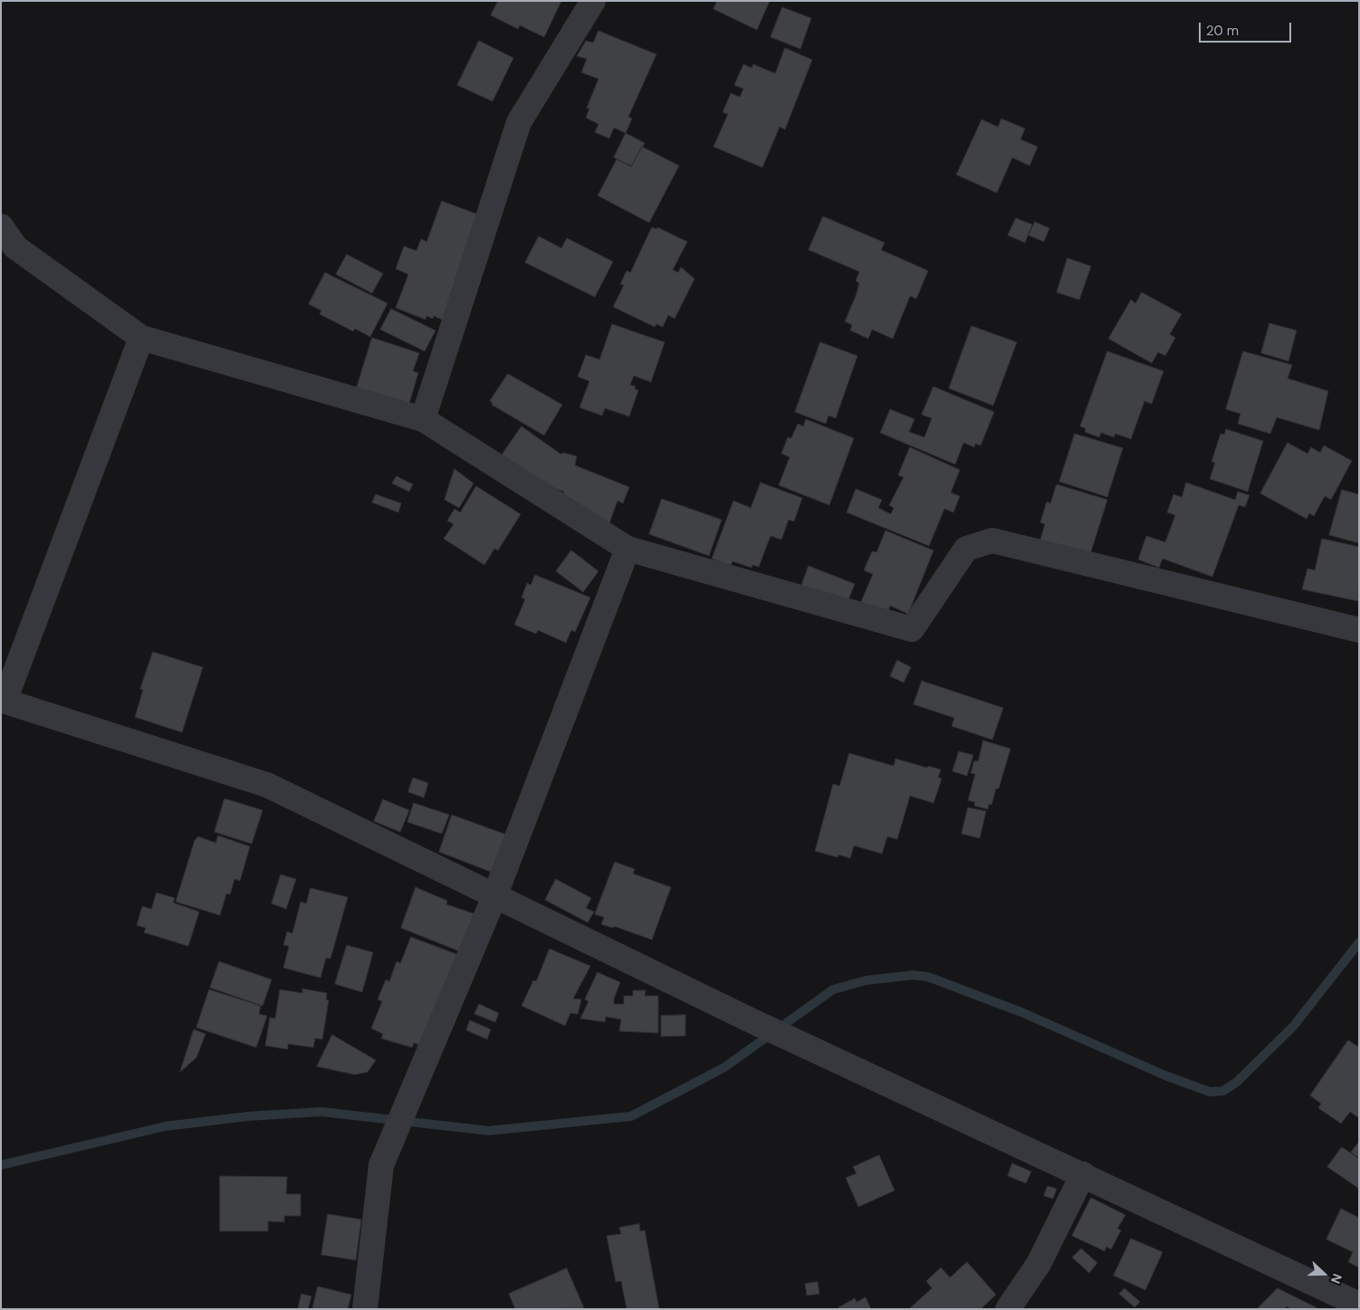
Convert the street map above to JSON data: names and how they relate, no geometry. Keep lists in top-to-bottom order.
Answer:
{
  "scale_bar": "20 m",
  "north": "right"
}
